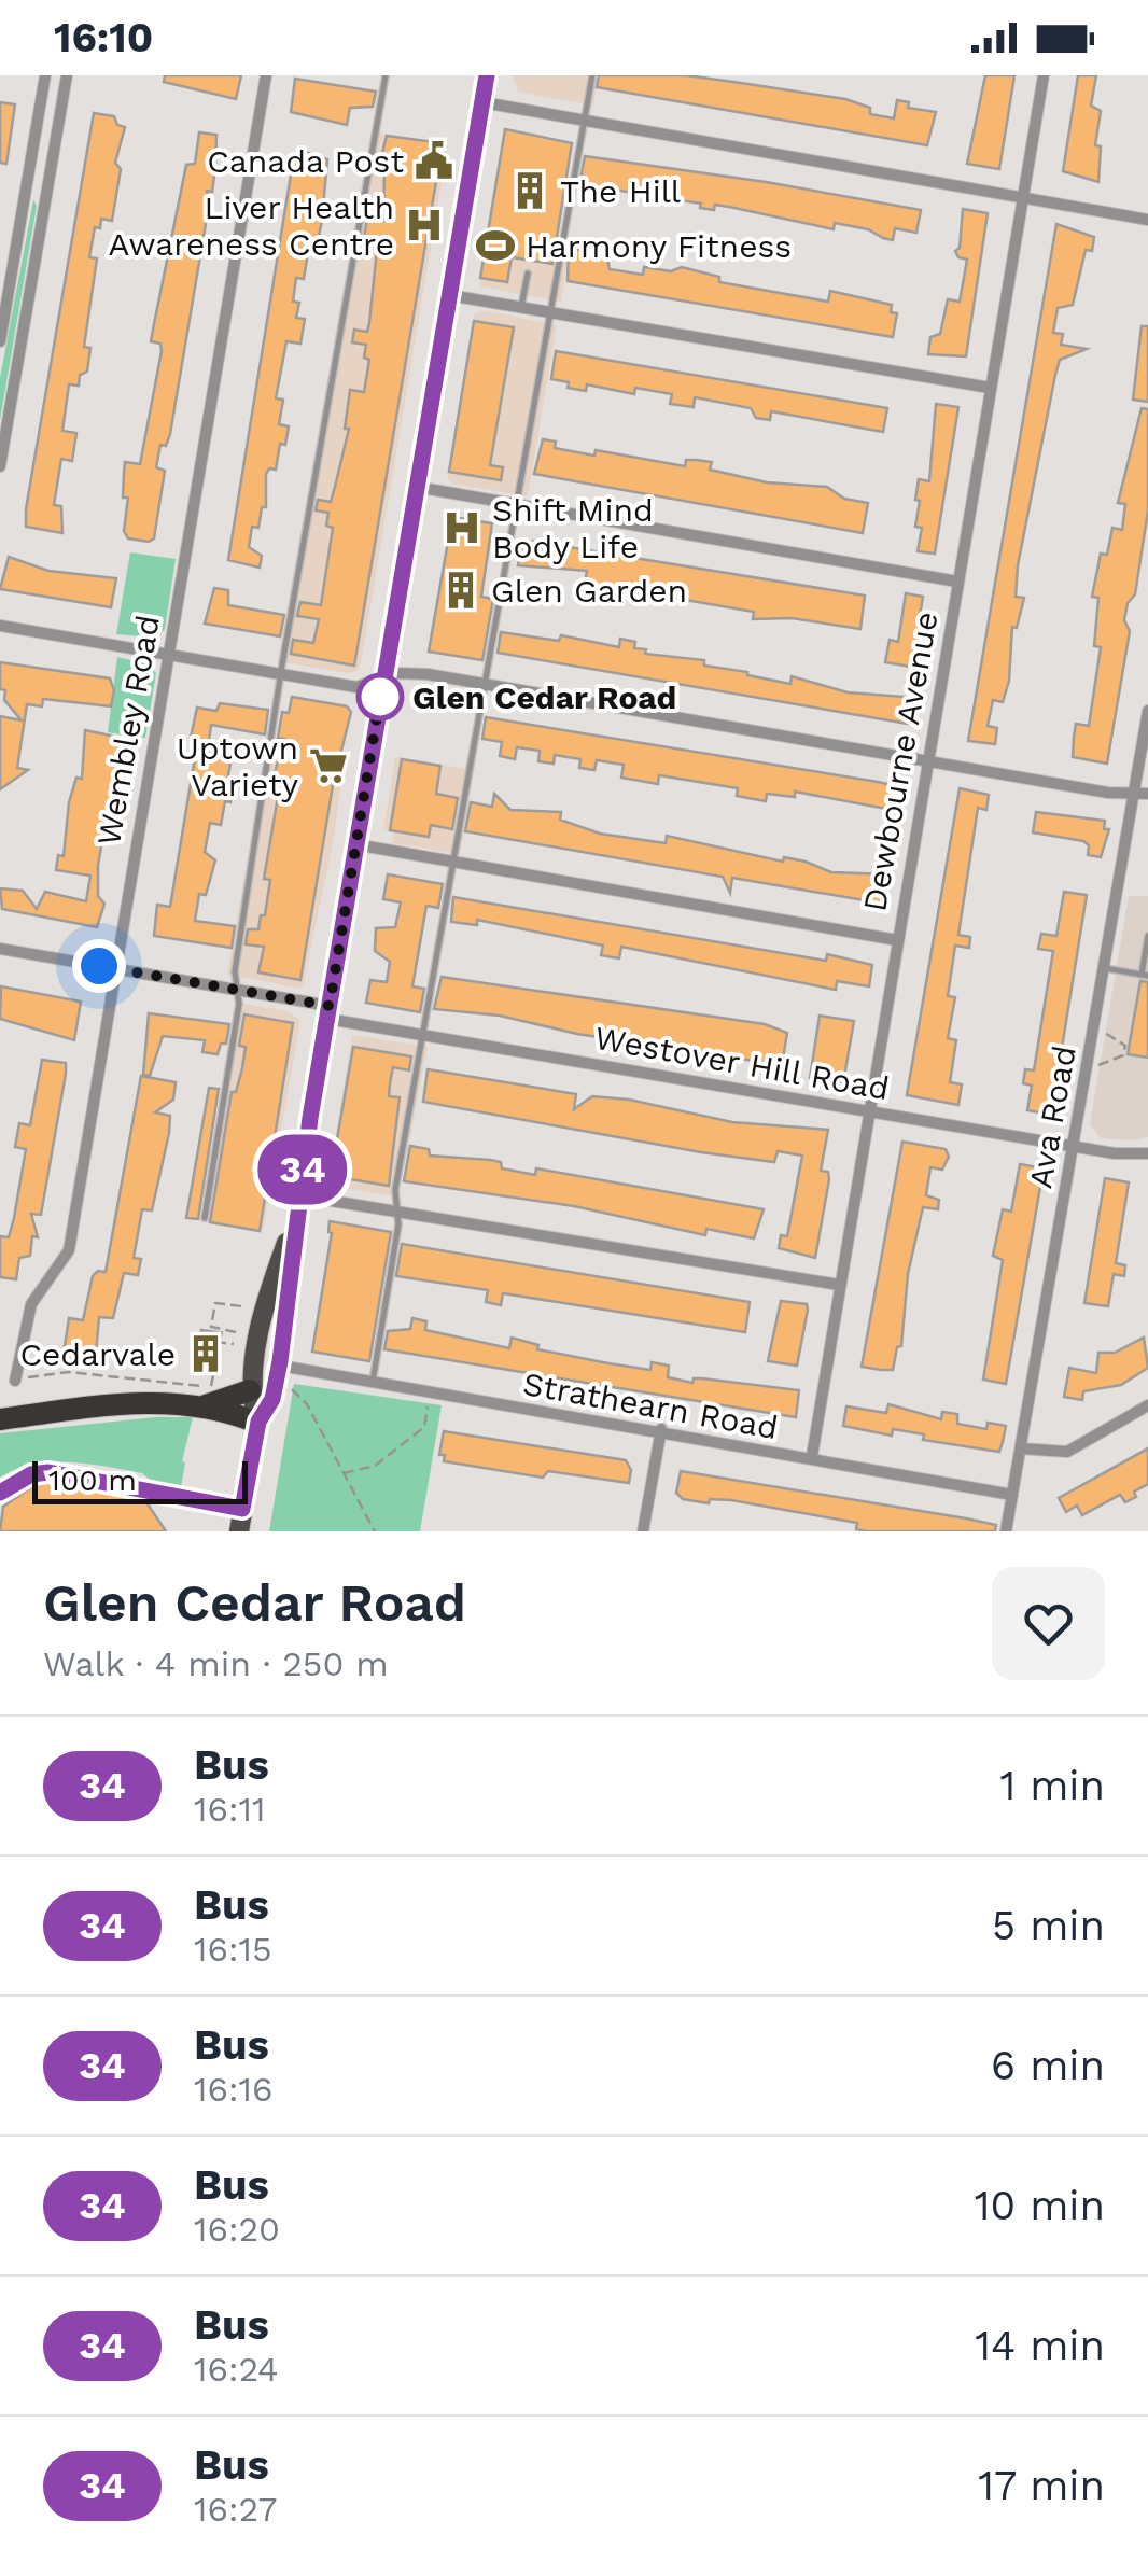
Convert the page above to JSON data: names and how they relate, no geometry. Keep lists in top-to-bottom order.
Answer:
{
  "streets": {
    "street": [
      "Wembley Road",
      "Dewbourne Avenue",
      "Westover Hill Road",
      "Ava Road",
      "Strathearn Road"
    ]
  },
  "crossings": [
    ["Wembley Road", "Westover Hill Road"],
    ["Dewbourne Avenue", "Westover Hill Road"],
    ["Dewbourne Avenue", "Strathearn Road"],
    ["Westover Hill Road", "Ava Road"],
    ["Ava Road", "Strathearn Road"]
  ],
  "places": {
    "public building": ["Canada Post"],
    "building": ["The Hill", "Glen Garden", "Cedarvale"],
    "hospital": ["Liver Health Awareness Centre", "Shift Mind Body Life"],
    "sports": ["Harmony Fitness"],
    "other": ["Glen Cedar Road"],
    "supermarket": ["Uptown Variety"]
  },
  "lines": ["bus line 34"],
  "scale_bar": "100 m",
  "page": {
    "status": "16:10",
    "on_map": "34",
    "scale": "100 m",
    "heading": ["Glen Cedar Road", "Walk · 4 min · 250 m"],
    "list": [
      {
        "mark": "34",
        "name": "Bus",
        "note": "16:11",
        "value": "1 min"
      },
      {
        "mark": "34",
        "name": "Bus",
        "note": "16:15",
        "value": "5 min"
      },
      {
        "mark": "34",
        "name": "Bus",
        "note": "16:16",
        "value": "6 min"
      },
      {
        "mark": "34",
        "name": "Bus",
        "note": "16:20",
        "value": "10 min"
      },
      {
        "mark": "34",
        "name": "Bus",
        "note": "16:24",
        "value": "14 min"
      },
      {
        "mark": "34",
        "name": "Bus",
        "note": "16:27",
        "value": "17 min"
      }
    ]
  }
}
